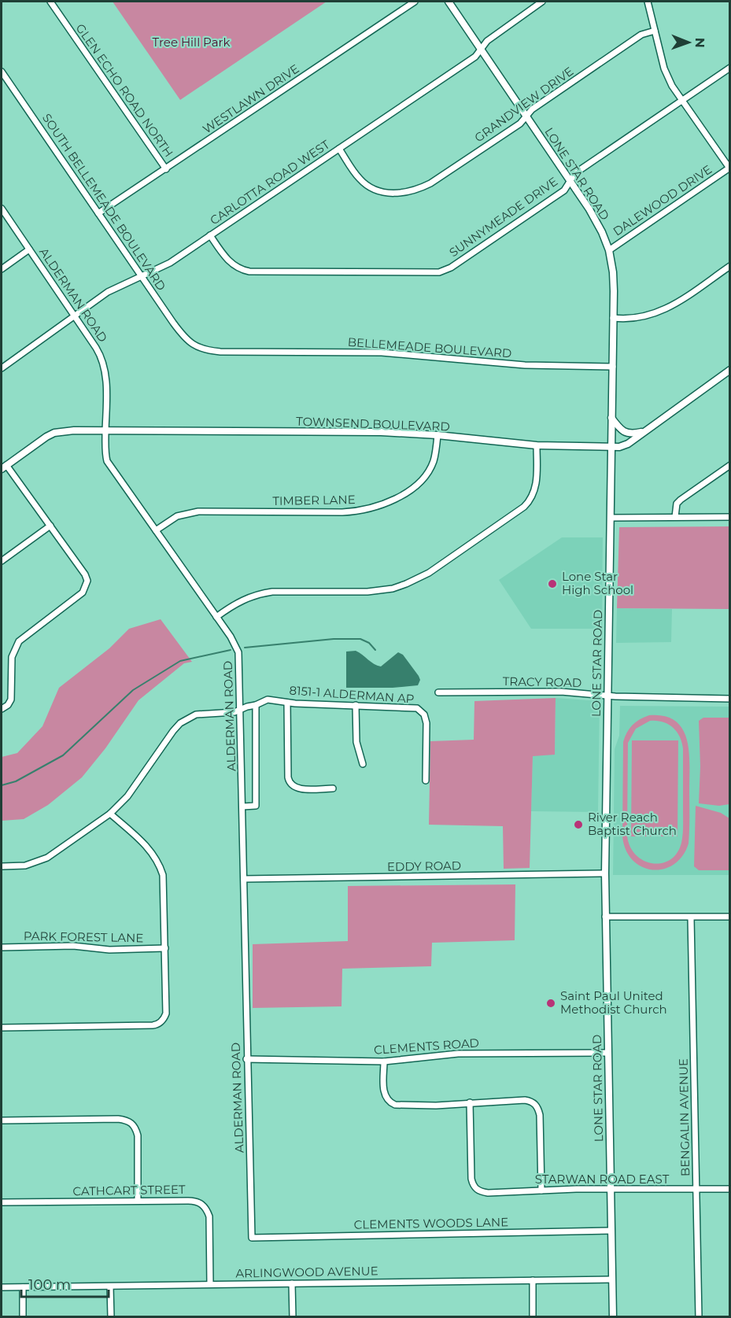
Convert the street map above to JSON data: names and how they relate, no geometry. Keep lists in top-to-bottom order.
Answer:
{
  "streets": {
    "street": [
      "GLEN ECHO ROAD NORTH",
      "WESTLAWN DRIVE",
      "GRANDVIEW DRIVE",
      "LONE STAR ROAD",
      "CARLOTTA ROAD WEST",
      "DALEWOOD DRIVE",
      "SOUTH BELLEMEADE BOULEVARD",
      "SUNNYMEADE DRIVE",
      "ALDERMAN ROAD",
      "BELLEMEADE BOULEVARD",
      "TOWNSEND BOULEVARD",
      "TIMBER LANE",
      "TRACY ROAD",
      "8151-1 ALDERMAN AP",
      "EDDY ROAD",
      "PARK FOREST LANE",
      "CLEMENTS ROAD",
      "BENGALIN AVENUE",
      "STARWAN ROAD EAST",
      "CATHCART STREET",
      "CLEMENTS WOODS LANE",
      "ARLINGWOOD AVENUE"
    ]
  },
  "crossings": [
    ["GLEN ECHO ROAD NORTH", "WESTLAWN DRIVE"],
    ["WESTLAWN DRIVE", "SOUTH BELLEMEADE BOULEVARD"],
    ["GRANDVIEW DRIVE", "LONE STAR ROAD"],
    ["GRANDVIEW DRIVE", "CARLOTTA ROAD WEST"],
    ["LONE STAR ROAD", "CARLOTTA ROAD WEST"],
    ["LONE STAR ROAD", "DALEWOOD DRIVE"],
    ["LONE STAR ROAD", "SUNNYMEADE DRIVE"],
    ["LONE STAR ROAD", "BELLEMEADE BOULEVARD"],
    ["LONE STAR ROAD", "TOWNSEND BOULEVARD"],
    ["LONE STAR ROAD", "TRACY ROAD"],
    ["LONE STAR ROAD", "EDDY ROAD"],
    ["LONE STAR ROAD", "CLEMENTS ROAD"],
    ["LONE STAR ROAD", "STARWAN ROAD EAST"],
    ["LONE STAR ROAD", "CLEMENTS WOODS LANE"],
    ["LONE STAR ROAD", "ARLINGWOOD AVENUE"],
    ["CARLOTTA ROAD WEST", "SOUTH BELLEMEADE BOULEVARD"],
    ["CARLOTTA ROAD WEST", "SUNNYMEADE DRIVE"],
    ["CARLOTTA ROAD WEST", "ALDERMAN ROAD"],
    ["SOUTH BELLEMEADE BOULEVARD", "BELLEMEADE BOULEVARD"],
    ["ALDERMAN ROAD", "TOWNSEND BOULEVARD"],
    ["ALDERMAN ROAD", "TIMBER LANE"],
    ["ALDERMAN ROAD", "8151-1 ALDERMAN AP"],
    ["ALDERMAN ROAD", "EDDY ROAD"],
    ["ALDERMAN ROAD", "CLEMENTS ROAD"],
    ["ALDERMAN ROAD", "CLEMENTS WOODS LANE"],
    ["TOWNSEND BOULEVARD", "TIMBER LANE"],
    ["BENGALIN AVENUE", "STARWAN ROAD EAST"],
    ["CATHCART STREET", "ARLINGWOOD AVENUE"]
  ],
  "parks": ["Tree Hill Park"],
  "places": ["Lone Star High School", "River Reach Baptist Church", "Saint Paul United Methodist Church"],
  "scale_bar": "100 m",
  "north": "right"
}
